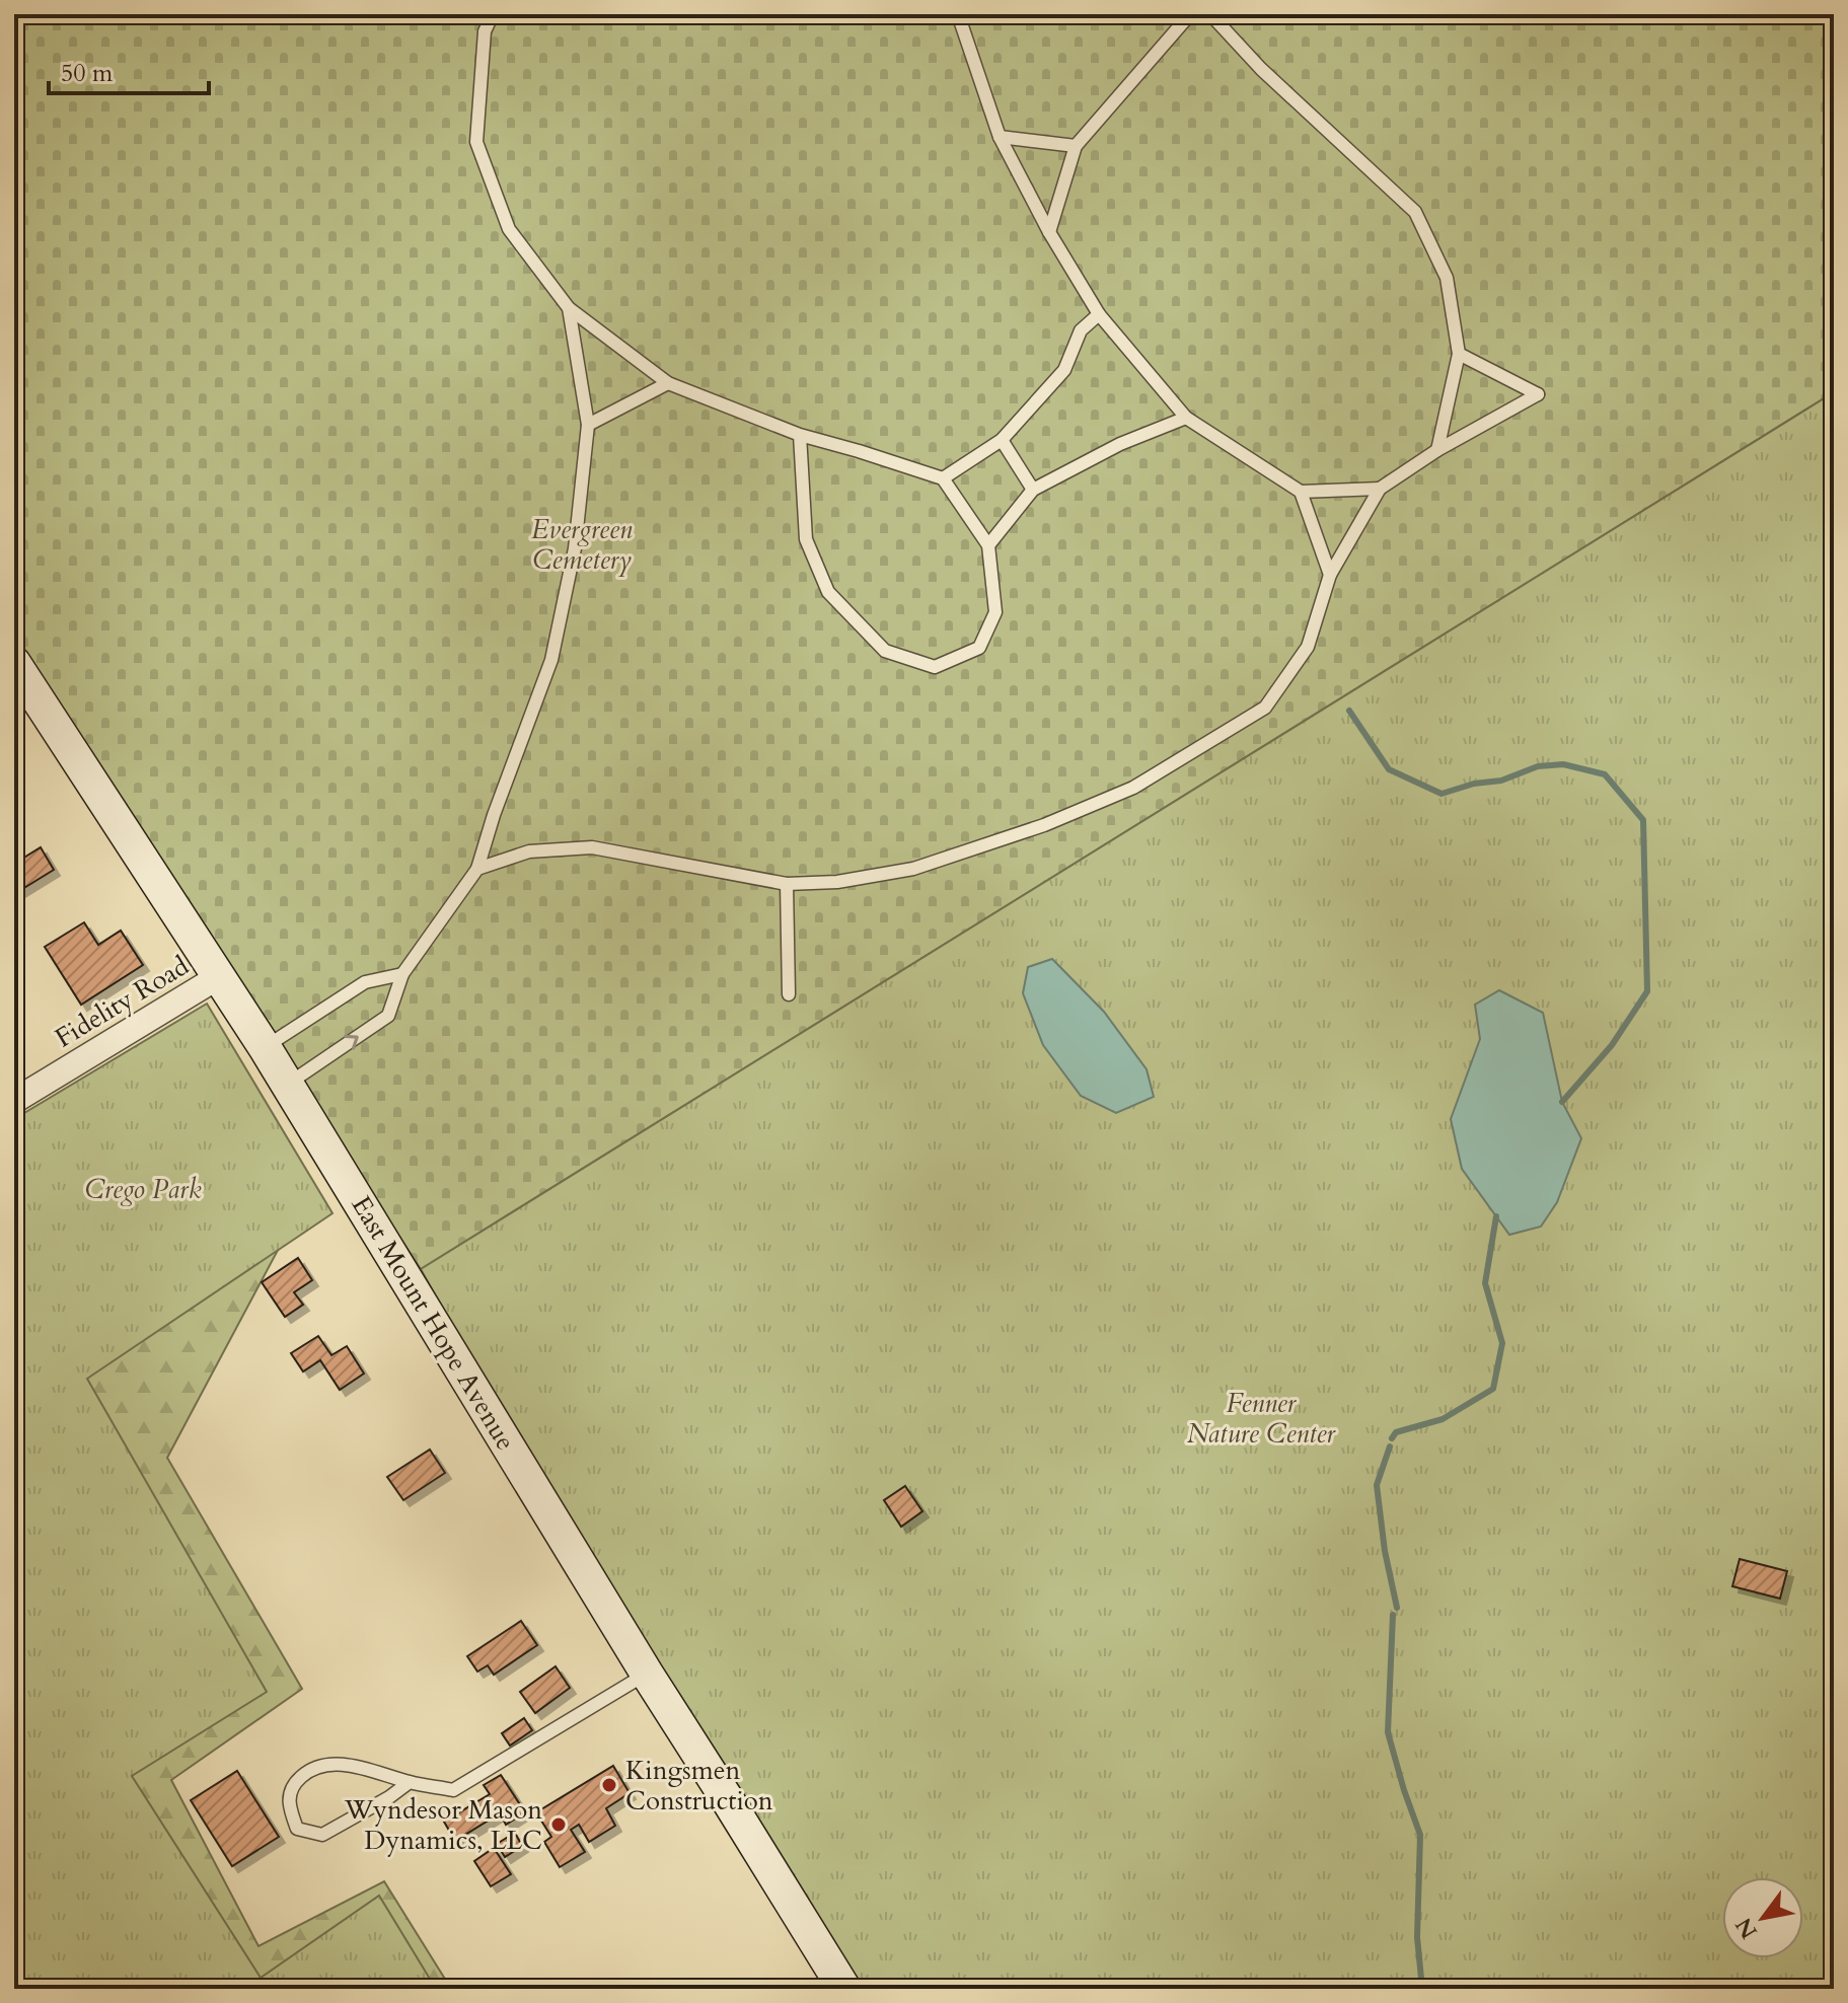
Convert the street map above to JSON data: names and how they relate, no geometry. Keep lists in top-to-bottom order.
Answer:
{
  "streets": {
    "street": ["Fidelity Road", "East Mount Hope Avenue"]
  },
  "crossings": [
    ["Fidelity Road", "East Mount Hope Avenue"]
  ],
  "parks": ["Evergreen Cemetery", "Crego Park", "Fenner Nature Center"],
  "places": ["Kingsmen Construction", "Wyndesor Mason Dynamics, LLC"],
  "scale_bar": "50 m",
  "north": "bottom left"
}
